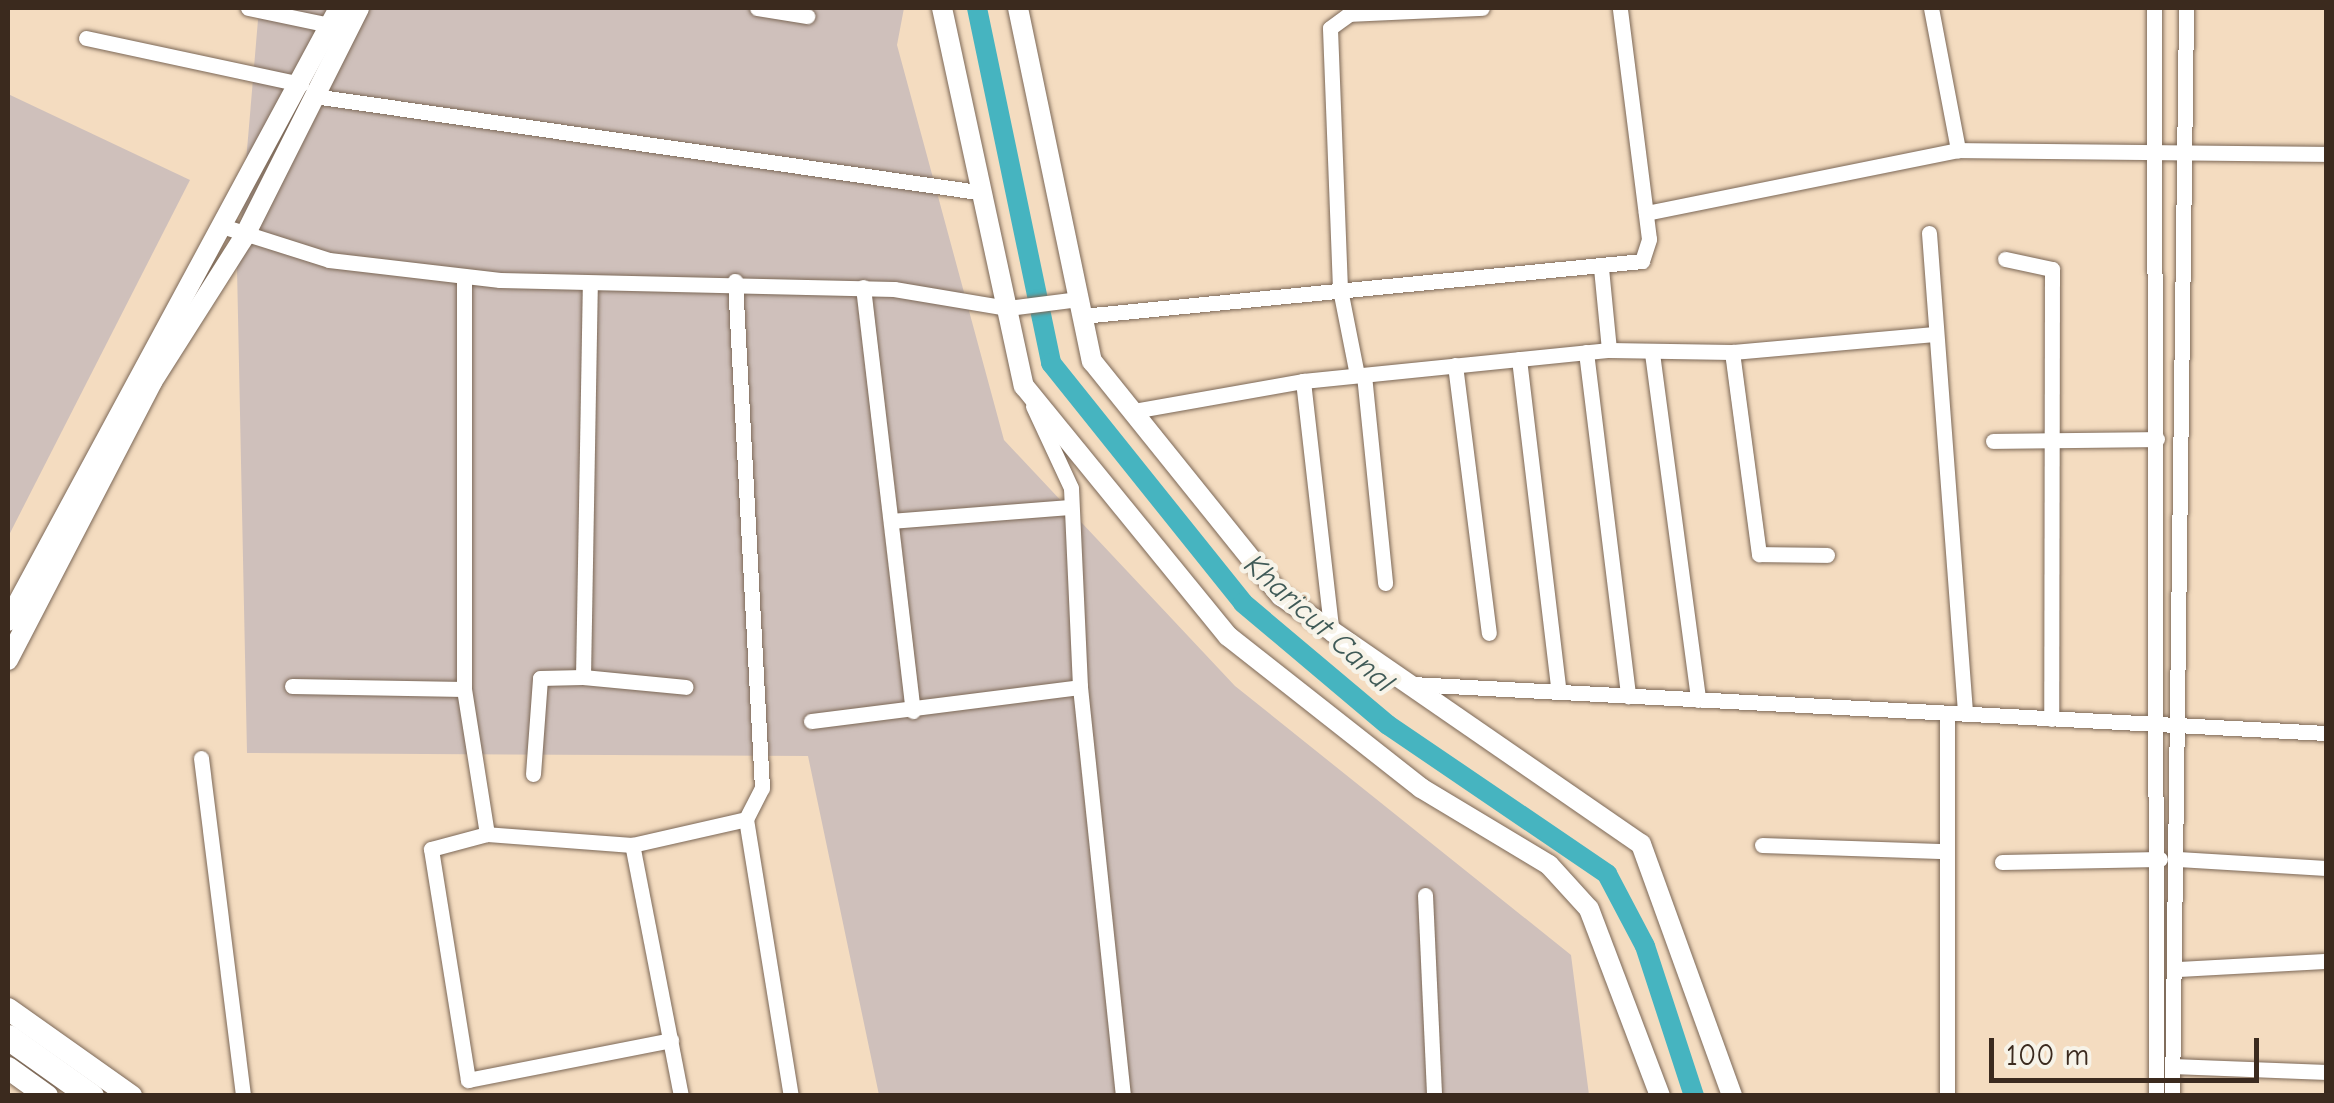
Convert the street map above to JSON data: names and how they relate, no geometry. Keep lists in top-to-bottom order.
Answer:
{
  "water": ["Kharicut Canal"],
  "scale_bar": "100 m"
}
